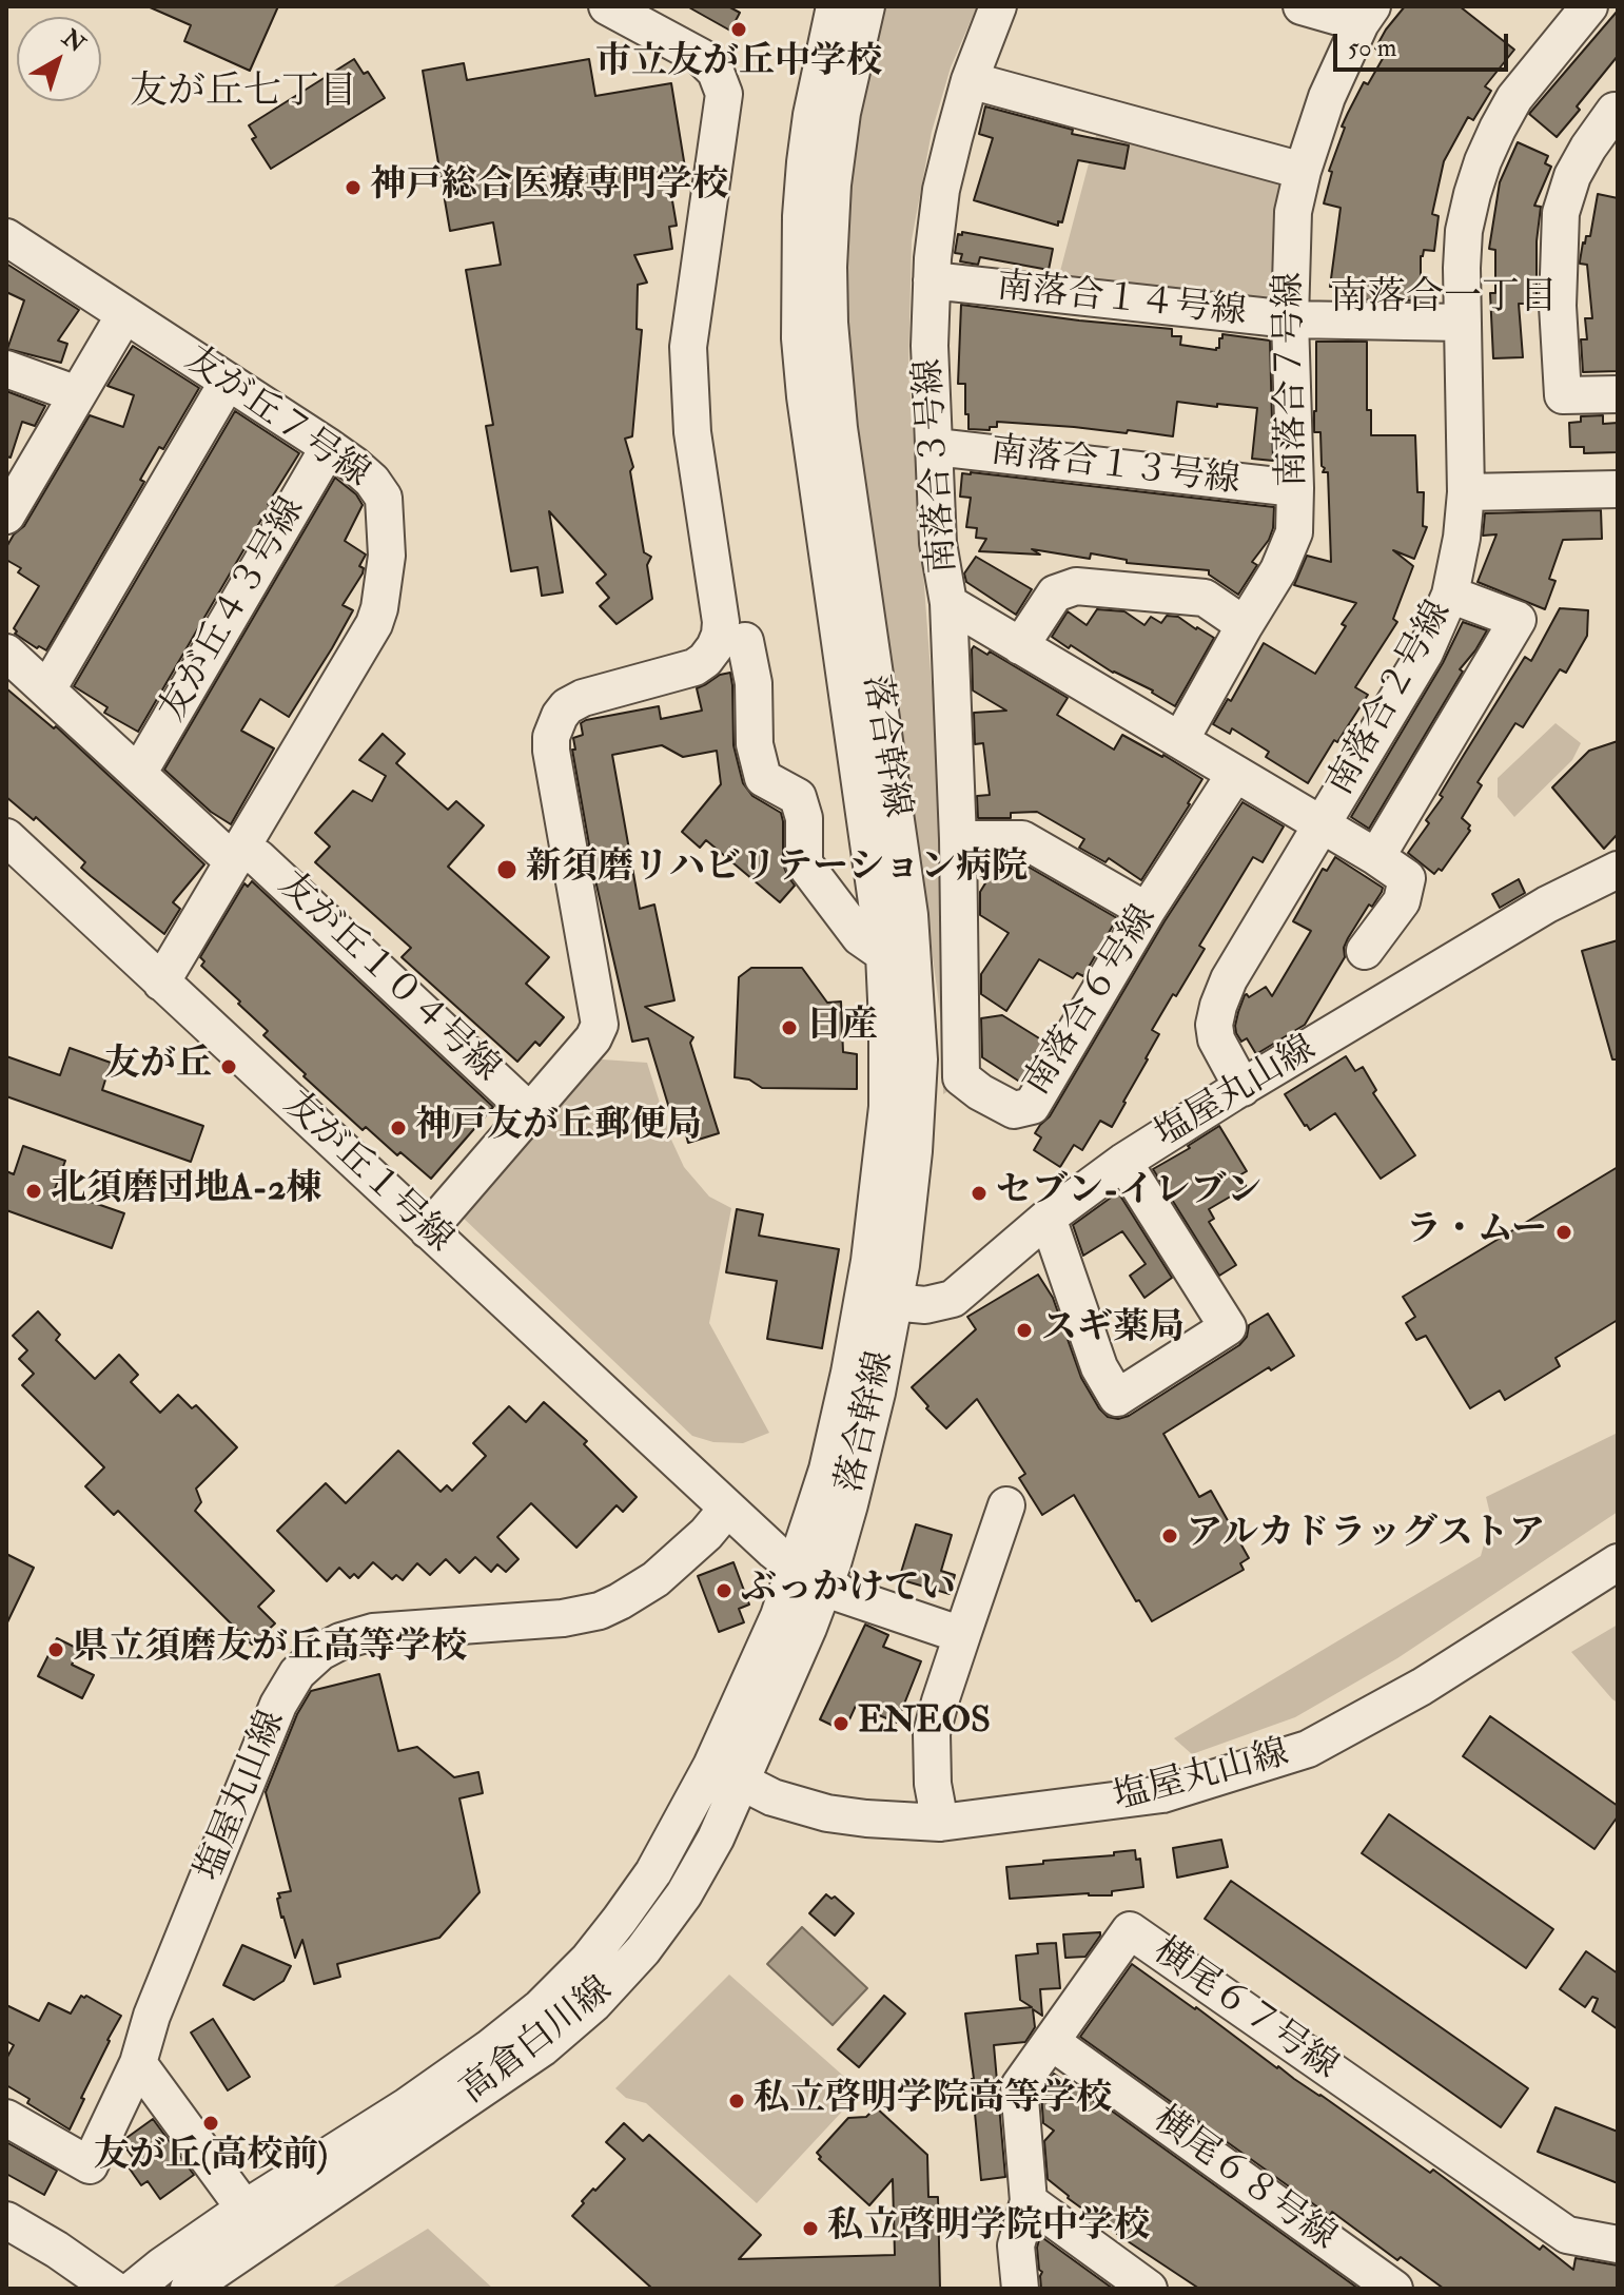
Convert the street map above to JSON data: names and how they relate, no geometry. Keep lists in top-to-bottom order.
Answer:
{
  "streets": {
    "street": [
      "南落合１４号線",
      "南落合７号線",
      "友が丘７号線",
      "南落合３号線",
      "南落合１３号線",
      "友が丘４３号線",
      "南落合２号線",
      "落合幹線",
      "友が丘１０４号線",
      "南落合６号線",
      "塩屋丸山線",
      "友が丘１号線",
      "横尾６７号線",
      "高倉白川線",
      "横尾６８号線"
    ]
  },
  "crossings": [
    ["南落合１４号線", "南落合７号線"],
    ["南落合１４号線", "南落合３号線"],
    ["南落合１４号線", "南落合２号線"],
    ["南落合７号線", "南落合３号線"],
    ["南落合７号線", "南落合１３号線"],
    ["友が丘７号線", "友が丘４３号線"],
    ["友が丘７号線", "友が丘１０４号線"],
    ["友が丘７号線", "友が丘１号線"],
    ["南落合３号線", "南落合１３号線"],
    ["南落合３号線", "南落合２号線"],
    ["南落合３号線", "南落合６号線"],
    ["友が丘４３号線", "友が丘１０４号線"],
    ["南落合２号線", "塩屋丸山線"],
    ["落合幹線", "塩屋丸山線"],
    ["塩屋丸山線", "友が丘１号線"],
    ["塩屋丸山線", "高倉白川線"],
    ["横尾６７号線", "横尾６８号線"]
  ],
  "districts": ["友が丘七丁目", "南落合一丁目"],
  "places": [
    "市立友が丘中学校",
    "神戸総合医療専門学校",
    "新須磨リハビリテーション病院",
    "日産",
    "友が丘",
    "神戸友が丘郵便局",
    "北須磨団地A-2棟",
    "セブン-イレブン",
    "ラ・ムー",
    "スギ薬局",
    "アルカドラッグストア",
    "ぶっかけてい",
    "県立須磨友が丘高等学校",
    "ENEOS",
    "私立啓明学院高等学校",
    "友が丘(高校前)",
    "私立啓明学院中学校"
  ],
  "scale_bar": "50 m",
  "north": "top right"
}
